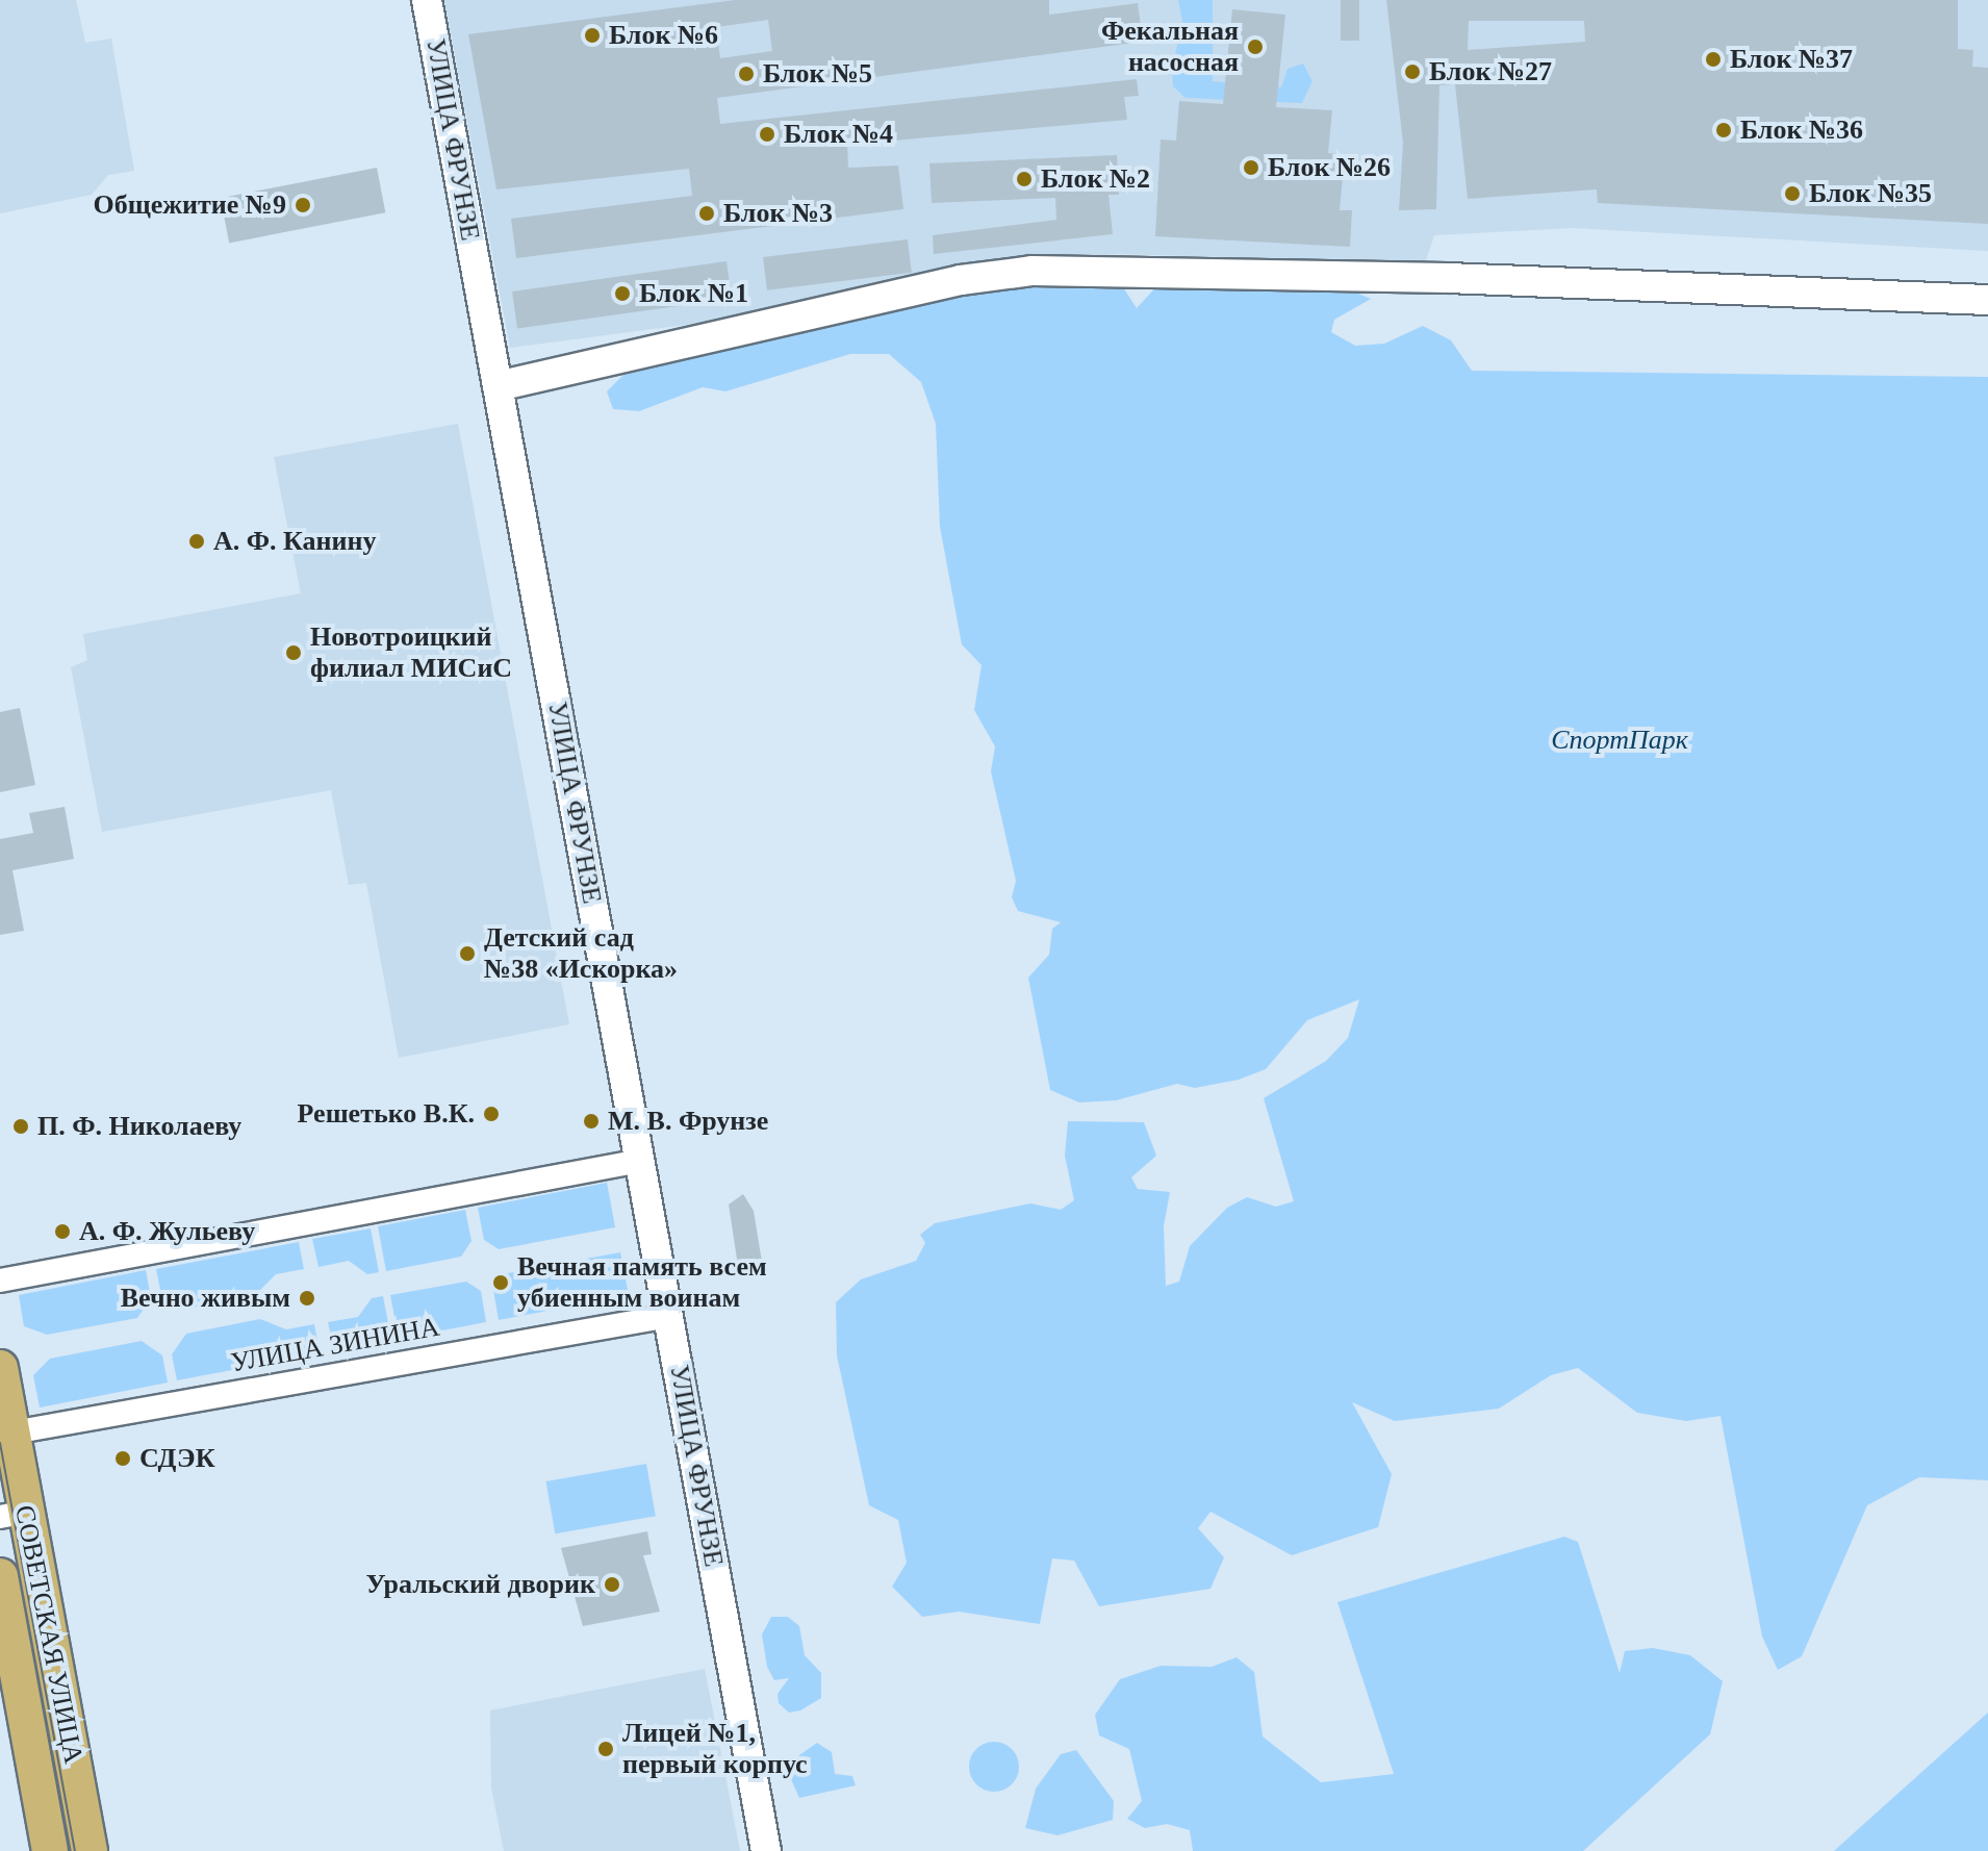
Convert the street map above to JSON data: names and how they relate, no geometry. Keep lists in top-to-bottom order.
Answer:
{
  "streets": {
    "main road": ["СОВЕТСКАЯ УЛИЦА"],
    "street": ["УЛИЦА ФРУНЗЕ", "УЛИЦА ЗИНИНА"]
  },
  "crossings": [
    ["УЛИЦА ФРУНЗЕ", "УЛИЦА ЗИНИНА"],
    ["УЛИЦА ЗИНИНА", "СОВЕТСКАЯ УЛИЦА"]
  ],
  "parks": ["СпортПарк"],
  "places": [
    "Блок №6",
    "Фекальная насосная",
    "Блок №37",
    "Блок №27",
    "Блок №5",
    "Блок №36",
    "Блок №4",
    "Блок №26",
    "Блок №2",
    "Блок №35",
    "Общежитие №9",
    "Блок №3",
    "Блок №1",
    "А. Ф. Канину",
    "Новотроицкий филиал МИСиС",
    "Детский сад №38 «Искорка»",
    "Решетько В.К.",
    "М. В. Фрунзе",
    "П. Ф. Николаеву",
    "А. Ф. Жульеву",
    "Вечная память всем убиенным воинам",
    "Вечно живым",
    "СДЭК",
    "Уральский дворик",
    "Лицей №1, первый корпус"
  ]
}
